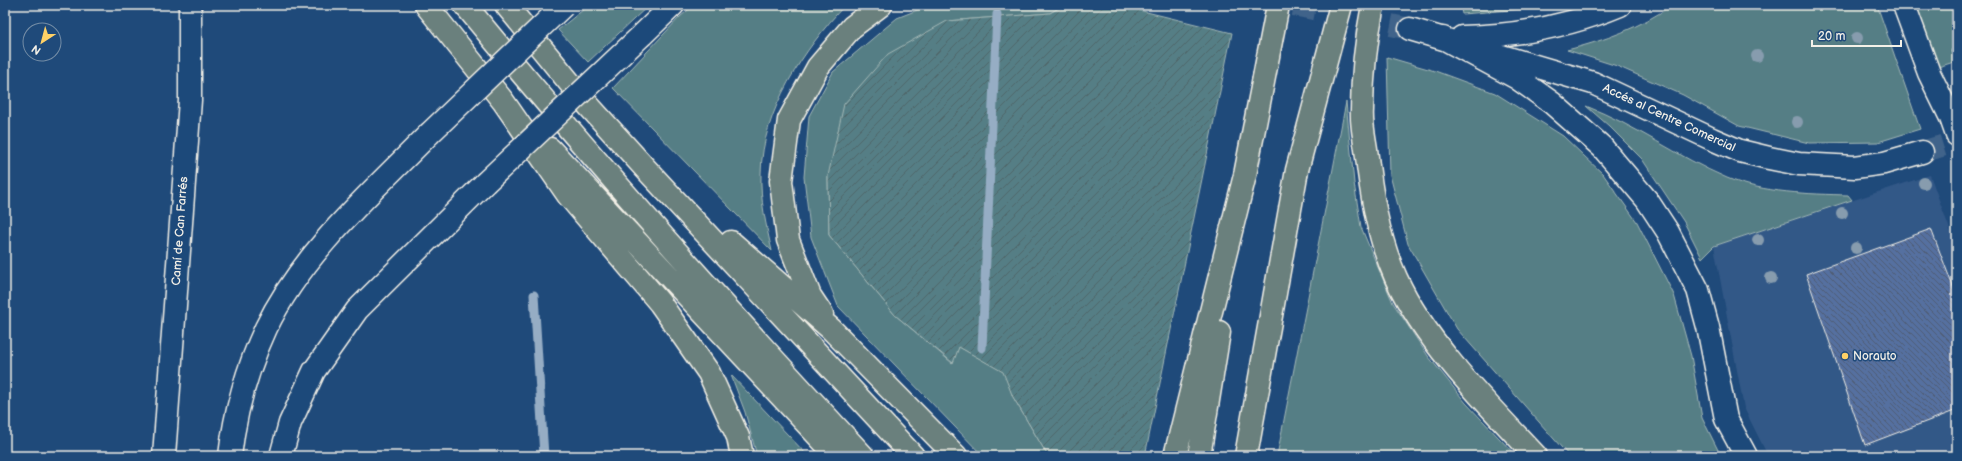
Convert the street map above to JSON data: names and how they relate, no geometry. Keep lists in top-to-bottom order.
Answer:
{
  "streets": {
    "street": ["Accés al Centre Comercial", "Camí de Can Farrés"]
  },
  "places": ["Norauto"],
  "scale_bar": "20 m",
  "north": "bottom left"
}
